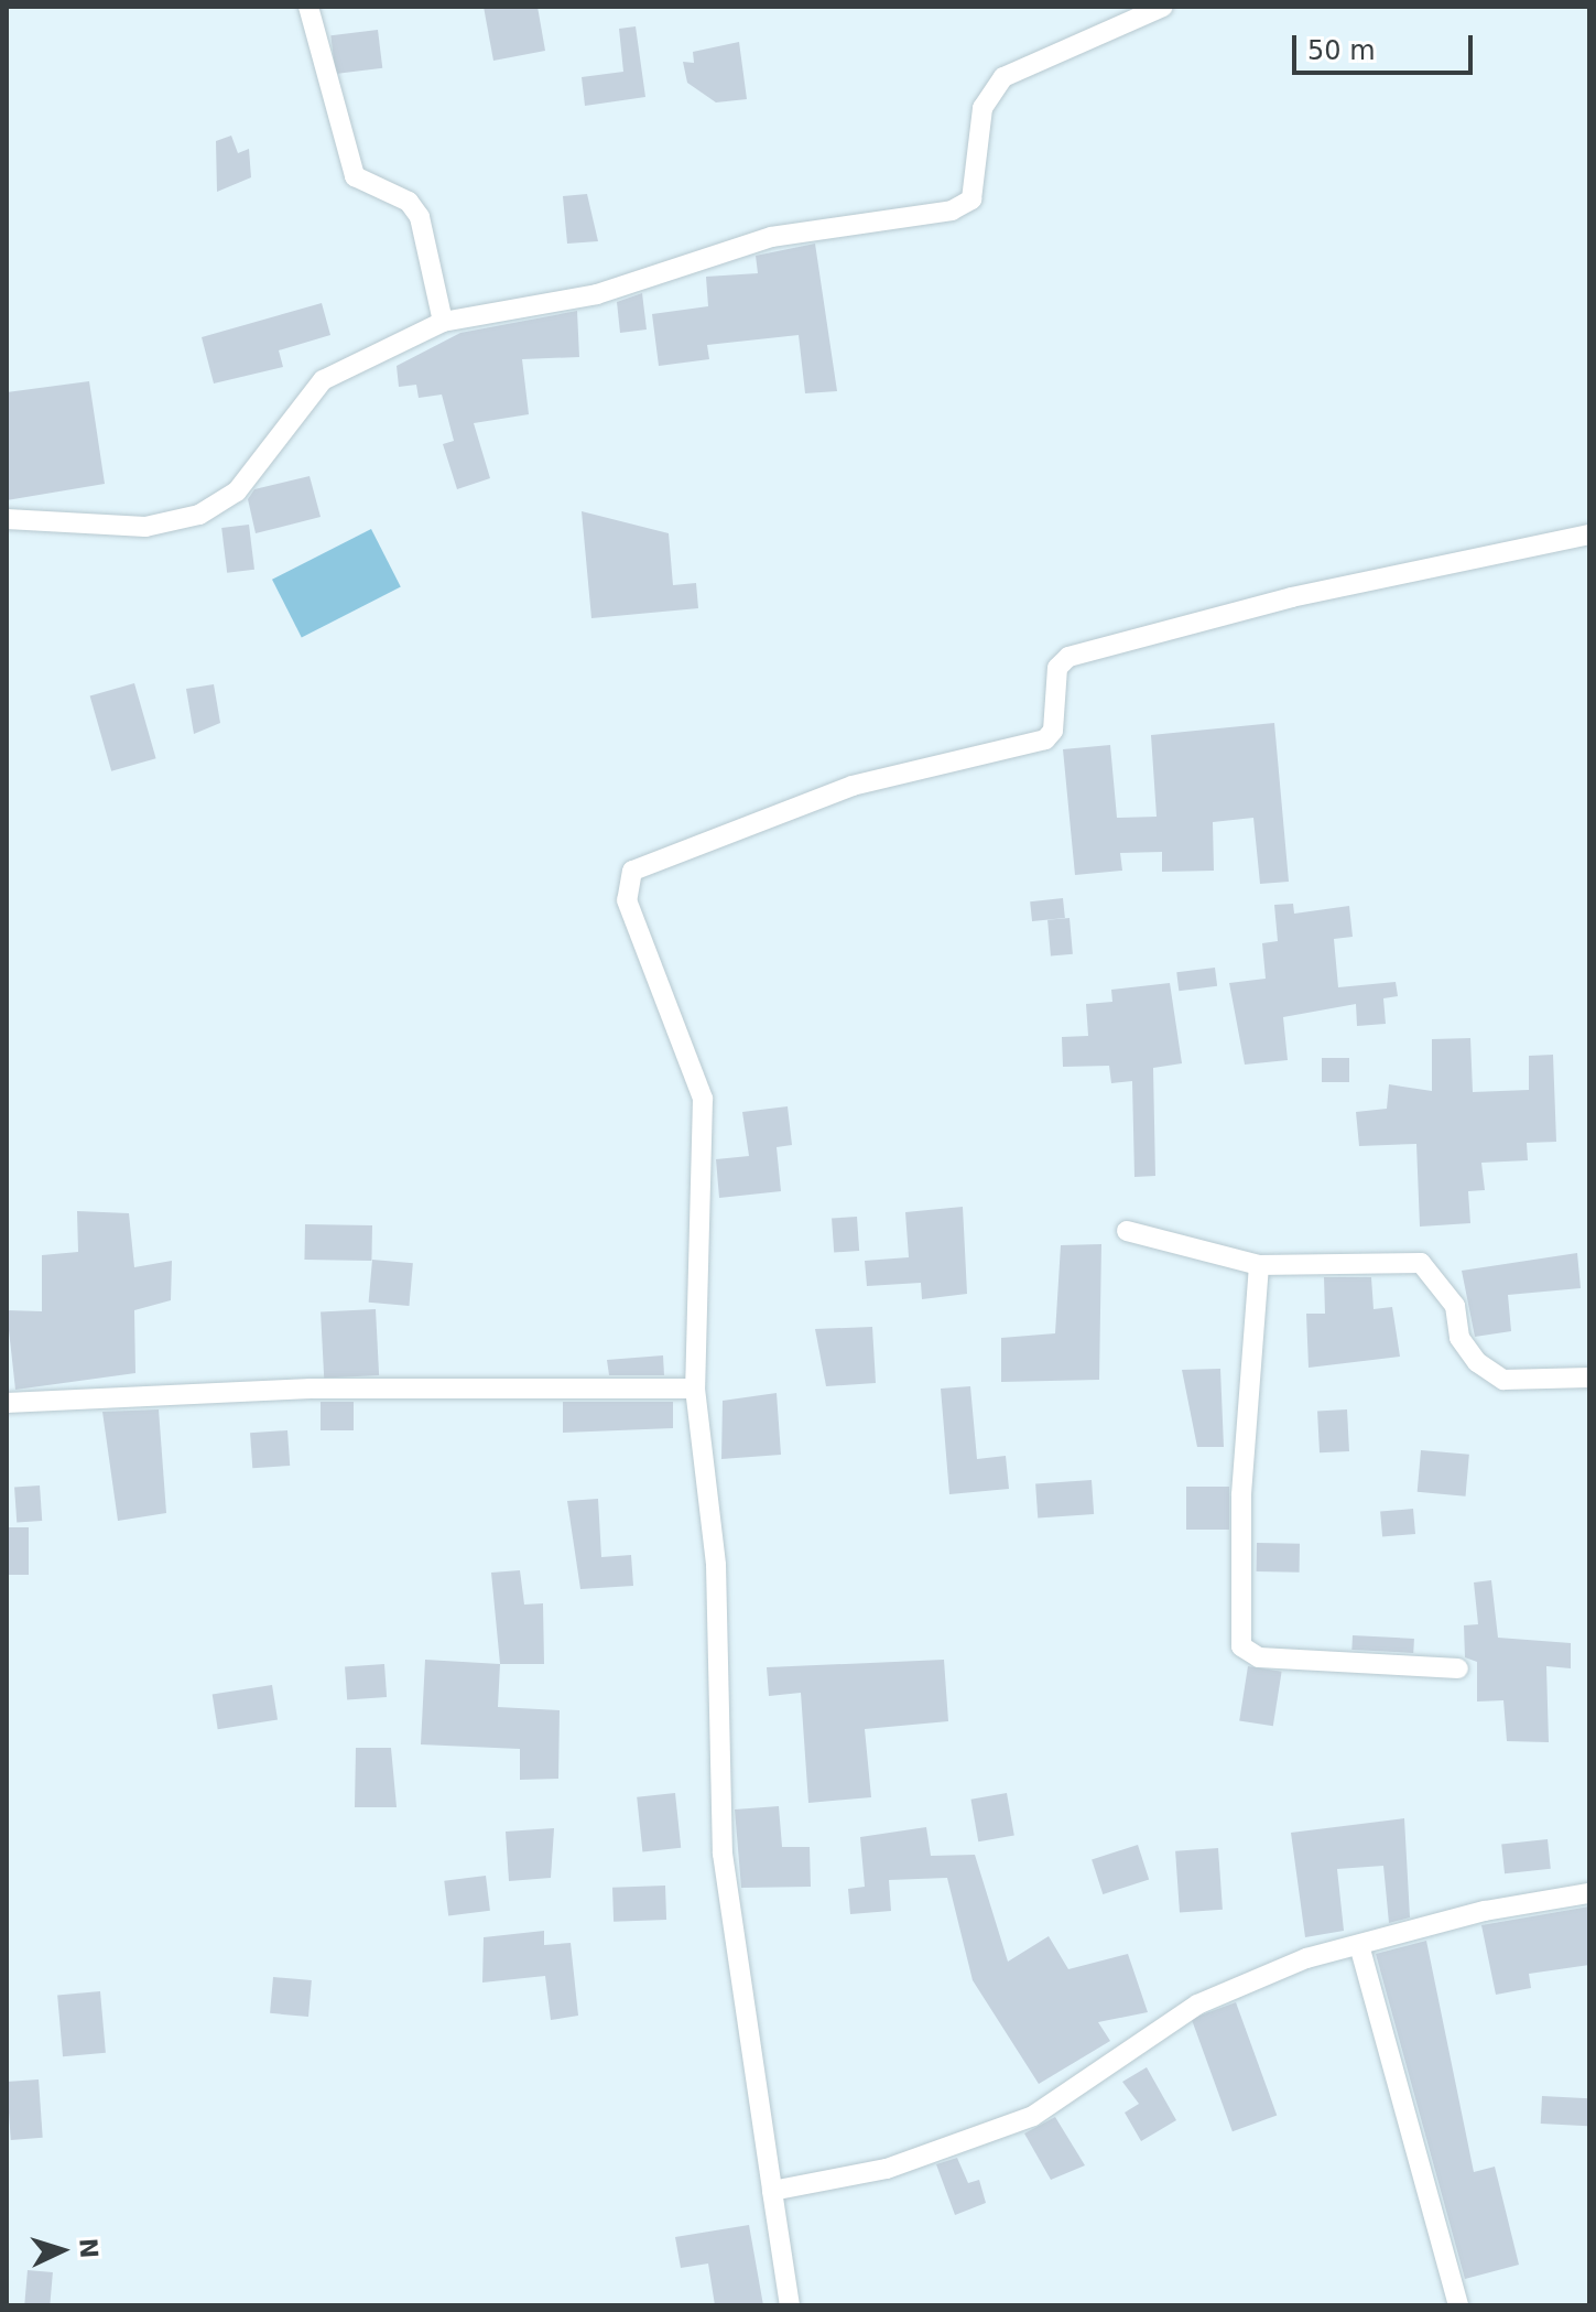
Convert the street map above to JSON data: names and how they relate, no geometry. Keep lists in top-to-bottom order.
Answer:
{
  "scale_bar": "50 m",
  "north": "right"
}
